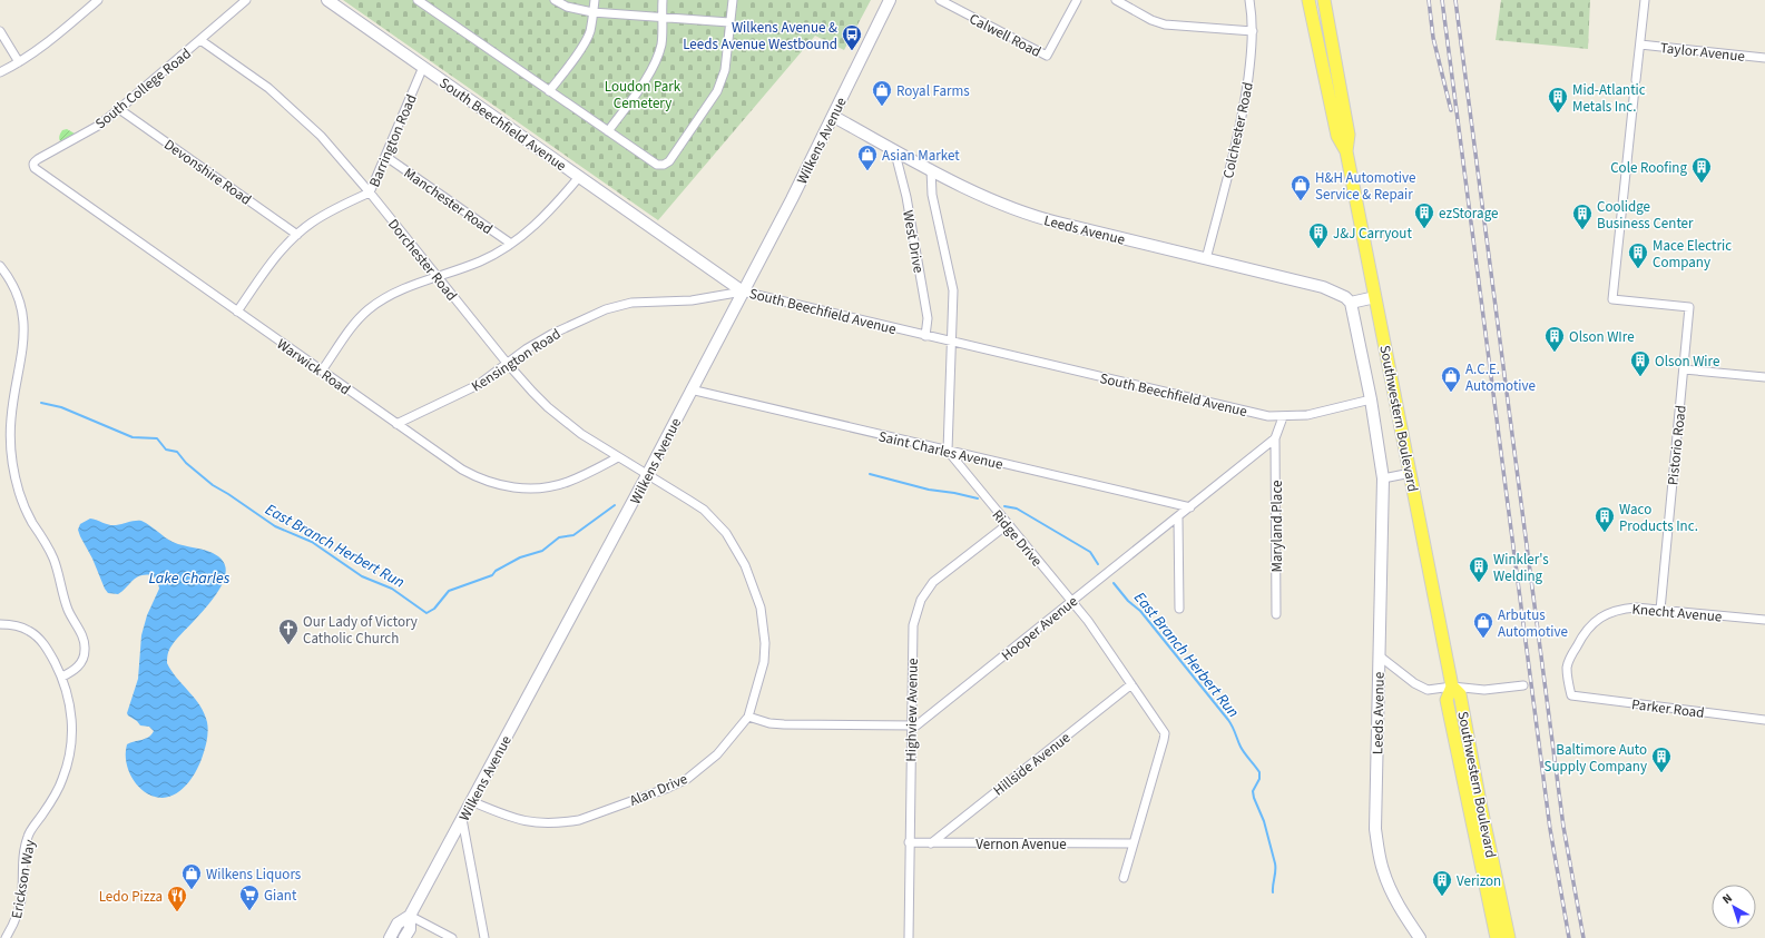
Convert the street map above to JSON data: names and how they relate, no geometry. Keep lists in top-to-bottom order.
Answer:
{
  "streets": {
    "main road": ["Southwestern Boulevard"],
    "street": [
      "Calwell Road",
      "Taylor Avenue",
      "South College Road",
      "South Beechfield Avenue",
      "Colchester Road",
      "Barrington Road",
      "Wilkens Avenue",
      "Devonshire Road",
      "Manchester Road",
      "Leeds Avenue",
      "West Drive",
      "Dorchester Road",
      "Kensington Road",
      "Warwick Road",
      "Pistorio Road",
      "Saint Charles Avenue",
      "Maryland Place",
      "Ridge Drive",
      "Knecht Avenue",
      "Hooper Avenue",
      "Parker Road",
      "Highview Avenue",
      "Hillside Avenue",
      "Alan Drive",
      "Vernon Avenue",
      "Erickson Way"
    ]
  },
  "crossings": [
    ["Taylor Avenue", "Pistorio Road"],
    ["South College Road", "Devonshire Road"],
    ["South College Road", "Dorchester Road"],
    ["South College Road", "Warwick Road"],
    ["South Beechfield Avenue", "Barrington Road"],
    ["South Beechfield Avenue", "Wilkens Avenue"],
    ["South Beechfield Avenue", "Leeds Avenue"],
    ["South Beechfield Avenue", "West Drive"],
    ["South Beechfield Avenue", "Kensington Road"],
    ["Colchester Road", "Leeds Avenue"],
    ["Barrington Road", "Devonshire Road"],
    ["Barrington Road", "Manchester Road"],
    ["Barrington Road", "Dorchester Road"],
    ["Barrington Road", "Warwick Road"],
    ["Wilkens Avenue", "Leeds Avenue"],
    ["Wilkens Avenue", "Dorchester Road"],
    ["Wilkens Avenue", "Kensington Road"],
    ["Wilkens Avenue", "Saint Charles Avenue"],
    ["Wilkens Avenue", "Alan Drive"],
    ["Leeds Avenue", "West Drive"],
    ["Dorchester Road", "Kensington Road"],
    ["Dorchester Road", "Warwick Road"],
    ["Dorchester Road", "Alan Drive"],
    ["Kensington Road", "Warwick Road"],
    ["Pistorio Road", "Knecht Avenue"],
    ["Saint Charles Avenue", "Ridge Drive"],
    ["Saint Charles Avenue", "Hooper Avenue"],
    ["Maryland Place", "Hooper Avenue"],
    ["Ridge Drive", "Hooper Avenue"],
    ["Ridge Drive", "Highview Avenue"],
    ["Ridge Drive", "Hillside Avenue"],
    ["Ridge Drive", "Vernon Avenue"],
    ["Knecht Avenue", "Parker Road"],
    ["Hooper Avenue", "Highview Avenue"],
    ["Hooper Avenue", "Alan Drive"],
    ["Highview Avenue", "Vernon Avenue"],
    ["Hillside Avenue", "Vernon Avenue"]
  ],
  "water": ["East Branch Herbert Run", "Lake Charles"],
  "parks": ["Loudon Park Cemetery"],
  "places": {
    "bus stop": ["Wilkens Avenue & Leeds Avenue Westbound"],
    "shop": [
      "Royal Farms",
      "Asian Market",
      "H&H Automotive Service & Repair",
      "A.C.E. Automotive",
      "Arbutus Automotive",
      "Wilkens Liquors"
    ],
    "building": [
      "Mid-Atlantic Metals Inc.",
      "Cole Roofing",
      "ezStorage",
      "Coolidge Business Center",
      "J&J Carryout",
      "Mace Electric Company",
      "Olson WIre",
      "Olson Wire",
      "Waco Products Inc.",
      "Winkler's Welding",
      "Baltimore Auto Supply Company",
      "Verizon"
    ],
    "church": ["Our Lady of Victory Catholic Church"],
    "supermarket": ["Giant"],
    "restaurant": ["Ledo Pizza"]
  },
  "north": "top left"
}
